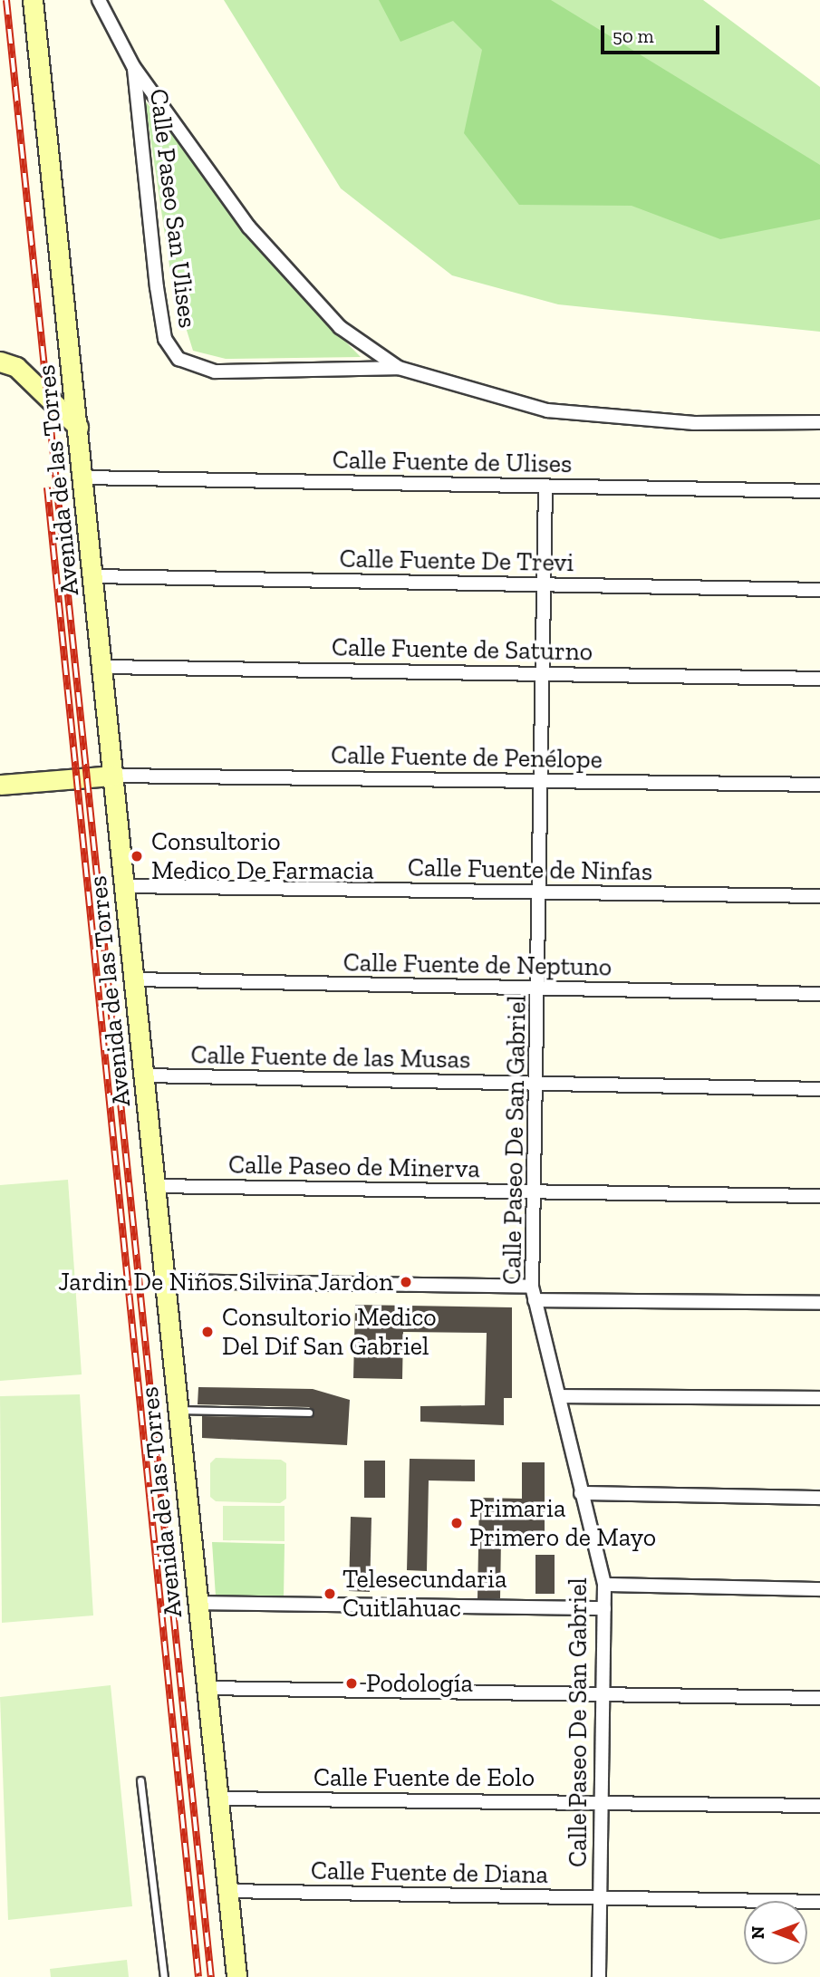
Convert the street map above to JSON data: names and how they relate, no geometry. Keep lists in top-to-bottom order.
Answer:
{
  "streets": {
    "main road": ["Avenida de las Torres"],
    "street": [
      "Calle Paseo San Ulises",
      "Calle Fuente de Ulises",
      "Calle Fuente De Trevi",
      "Calle Fuente de Saturno",
      "Calle Fuente de Penélope",
      "Calle Fuente de Ninfas",
      "Calle Fuente de Neptuno",
      "Calle Fuente de las Musas",
      "Calle Paseo De San Gabriel",
      "Calle Paseo de Minerva",
      "Calle Fuente de Eolo",
      "Calle Fuente de Diana"
    ]
  },
  "crossings": [
    ["Calle Fuente de Ulises", "Avenida de las Torres"],
    ["Calle Fuente de Ulises", "Calle Paseo De San Gabriel"],
    ["Avenida de las Torres", "Calle Fuente De Trevi"],
    ["Avenida de las Torres", "Calle Fuente de Saturno"],
    ["Avenida de las Torres", "Calle Fuente de Penélope"],
    ["Avenida de las Torres", "Calle Fuente de Ninfas"],
    ["Avenida de las Torres", "Calle Fuente de Neptuno"],
    ["Avenida de las Torres", "Calle Fuente de las Musas"],
    ["Avenida de las Torres", "Calle Paseo de Minerva"],
    ["Avenida de las Torres", "Calle Fuente de Eolo"],
    ["Avenida de las Torres", "Calle Fuente de Diana"],
    ["Calle Fuente De Trevi", "Calle Paseo De San Gabriel"],
    ["Calle Fuente de Saturno", "Calle Paseo De San Gabriel"],
    ["Calle Fuente de Penélope", "Calle Paseo De San Gabriel"],
    ["Calle Fuente de Ninfas", "Calle Paseo De San Gabriel"],
    ["Calle Fuente de Neptuno", "Calle Paseo De San Gabriel"],
    ["Calle Fuente de las Musas", "Calle Paseo De San Gabriel"],
    ["Calle Paseo De San Gabriel", "Calle Paseo de Minerva"],
    ["Calle Paseo De San Gabriel", "Calle Fuente de Eolo"],
    ["Calle Paseo De San Gabriel", "Calle Fuente de Diana"]
  ],
  "places": [
    "Consultorio Medico De Farmacia",
    "Jardin De Niños Silvina Jardon",
    "Consultorio Medico Del Dif San Gabriel",
    "Primaria Primero de Mayo",
    "Telesecundaria Cuitlahuac",
    "Podología"
  ],
  "scale_bar": "50 m",
  "north": "left"
}
